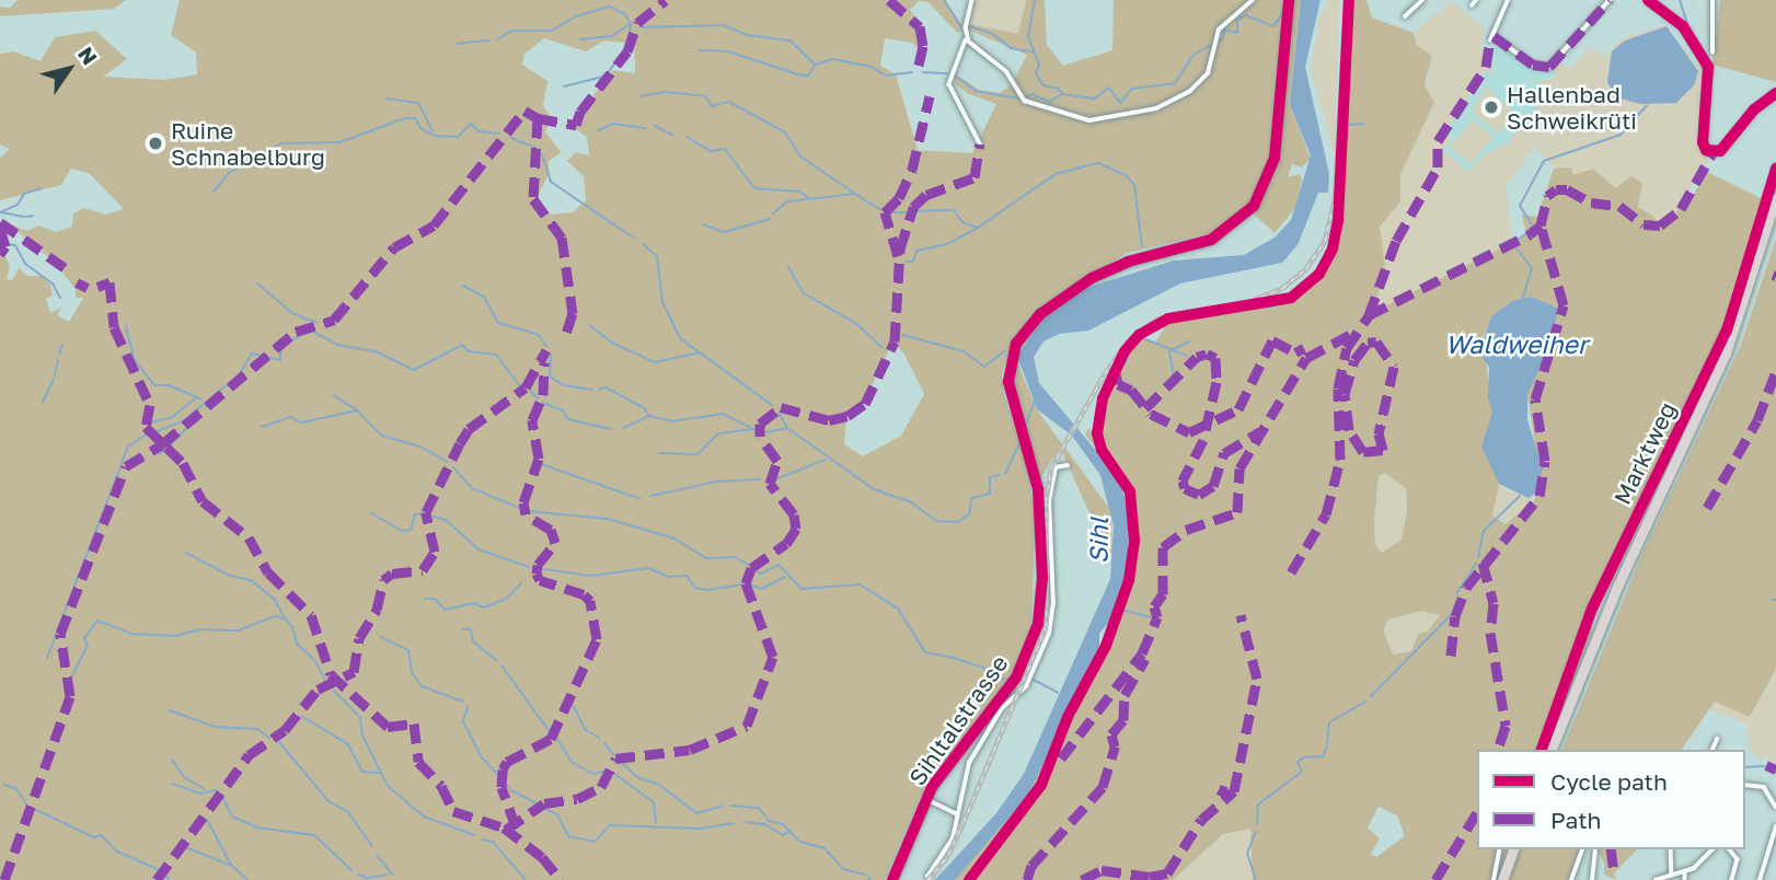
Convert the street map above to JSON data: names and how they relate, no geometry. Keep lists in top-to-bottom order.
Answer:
{
  "streets": {
    "main road": ["Sihltalstrasse"],
    "street": ["Marktweg"]
  },
  "water": ["Waldweiher", "Sihl"],
  "places": ["Hallenbad Schweikrüti", "Ruine Schnabelburg"],
  "legend": ["Cycle path", "Path"],
  "north": "top right"
}
